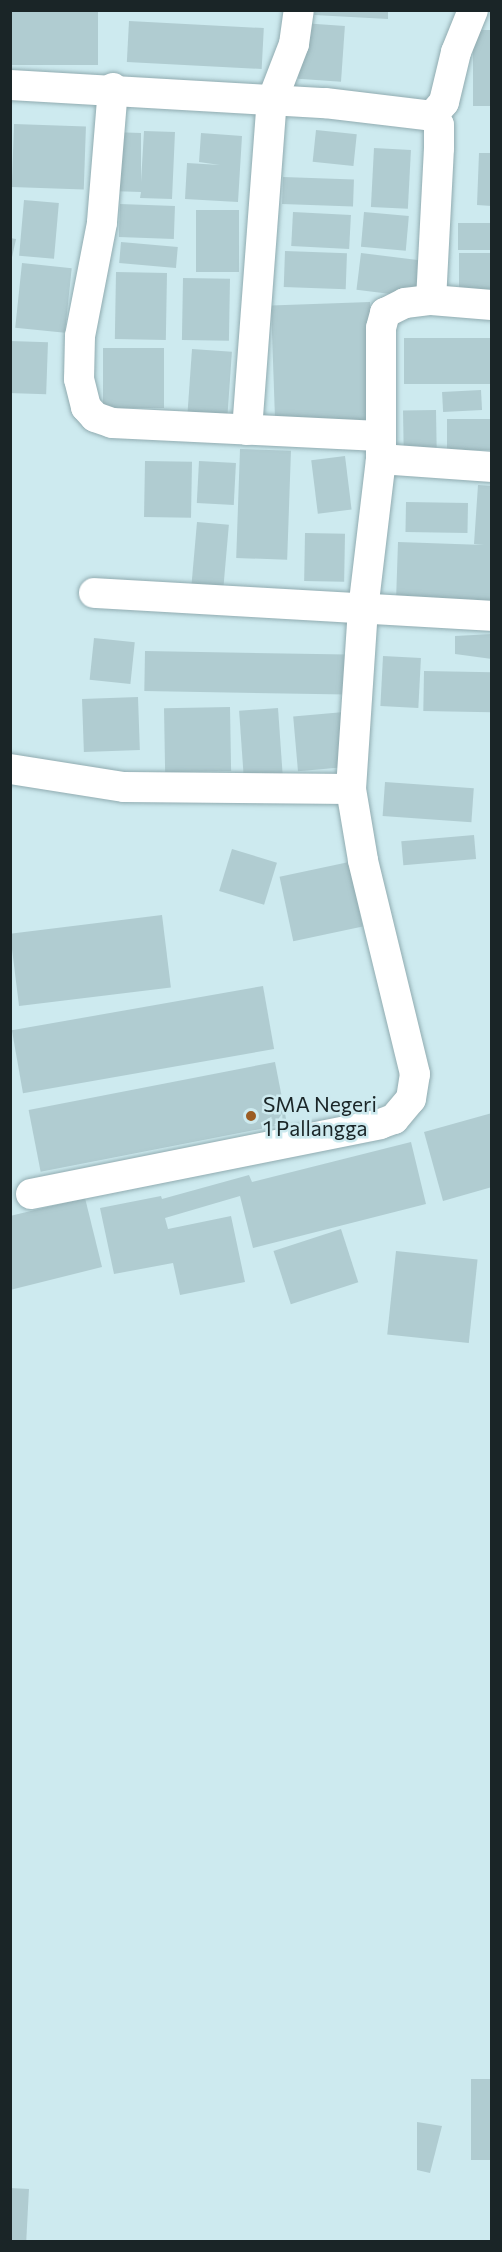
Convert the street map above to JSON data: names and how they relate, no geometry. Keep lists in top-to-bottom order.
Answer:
{
  "places": ["SMA Negeri 1 Pallangga"]
}
